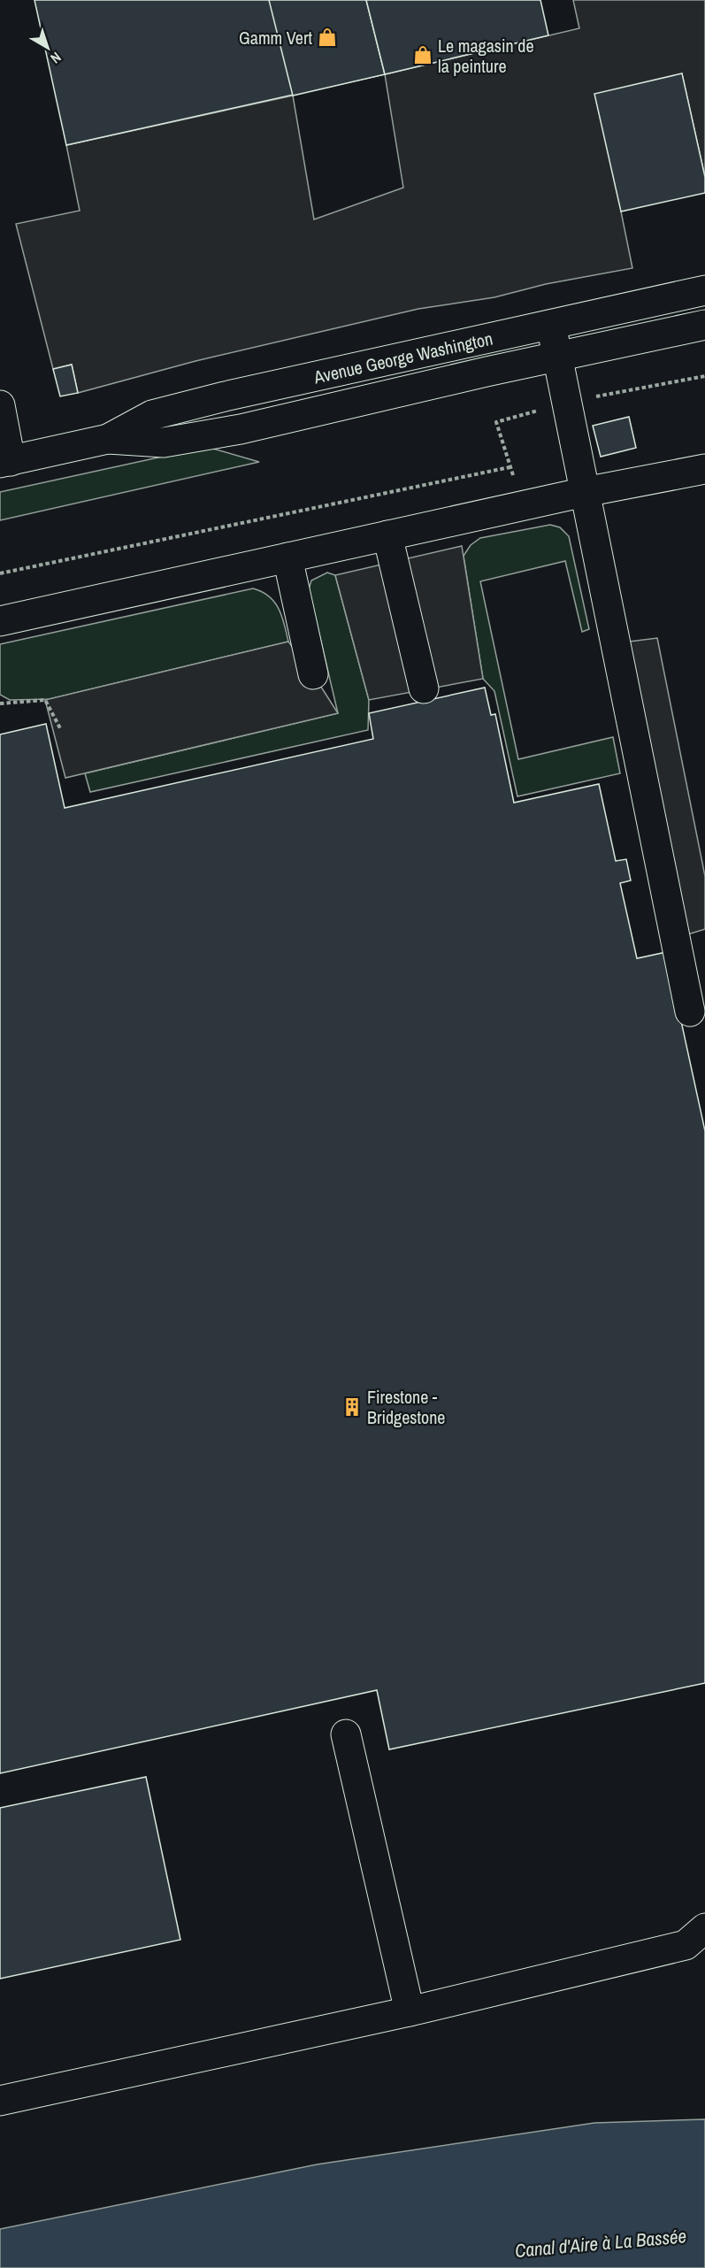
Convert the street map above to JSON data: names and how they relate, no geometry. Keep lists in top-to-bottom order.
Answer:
{
  "streets": {
    "main road": ["Avenue George Washington"]
  },
  "water": ["Canal d'Aire à La Bassée"],
  "places": {
    "shop": ["Gamm Vert", "Le magasin de la peinture"],
    "building": ["Firestone - Bridgestone"]
  },
  "north": "bottom right"
}
